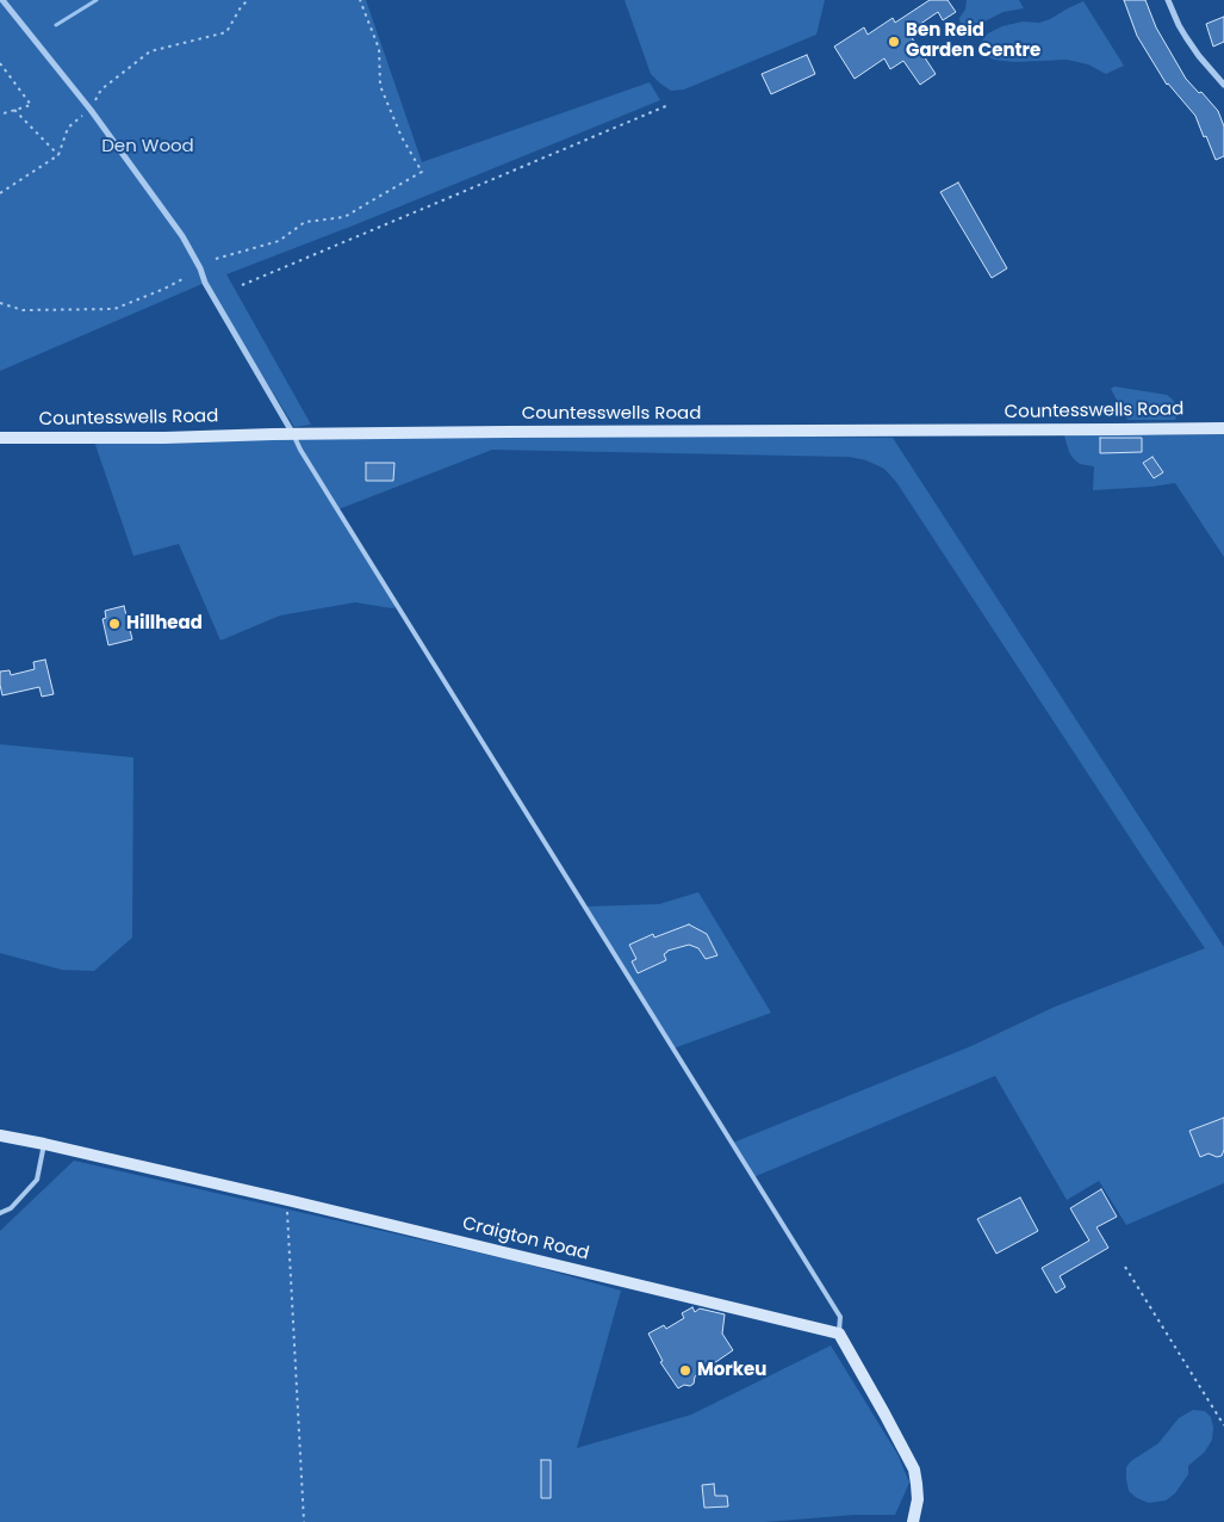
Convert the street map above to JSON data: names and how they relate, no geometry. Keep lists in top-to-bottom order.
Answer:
{
  "streets": {
    "street": ["Countesswells Road", "Craigton Road"]
  },
  "parks": ["Den Wood"],
  "places": ["Ben Reid Garden Centre", "Hillhead", "Morkeu"]
}
